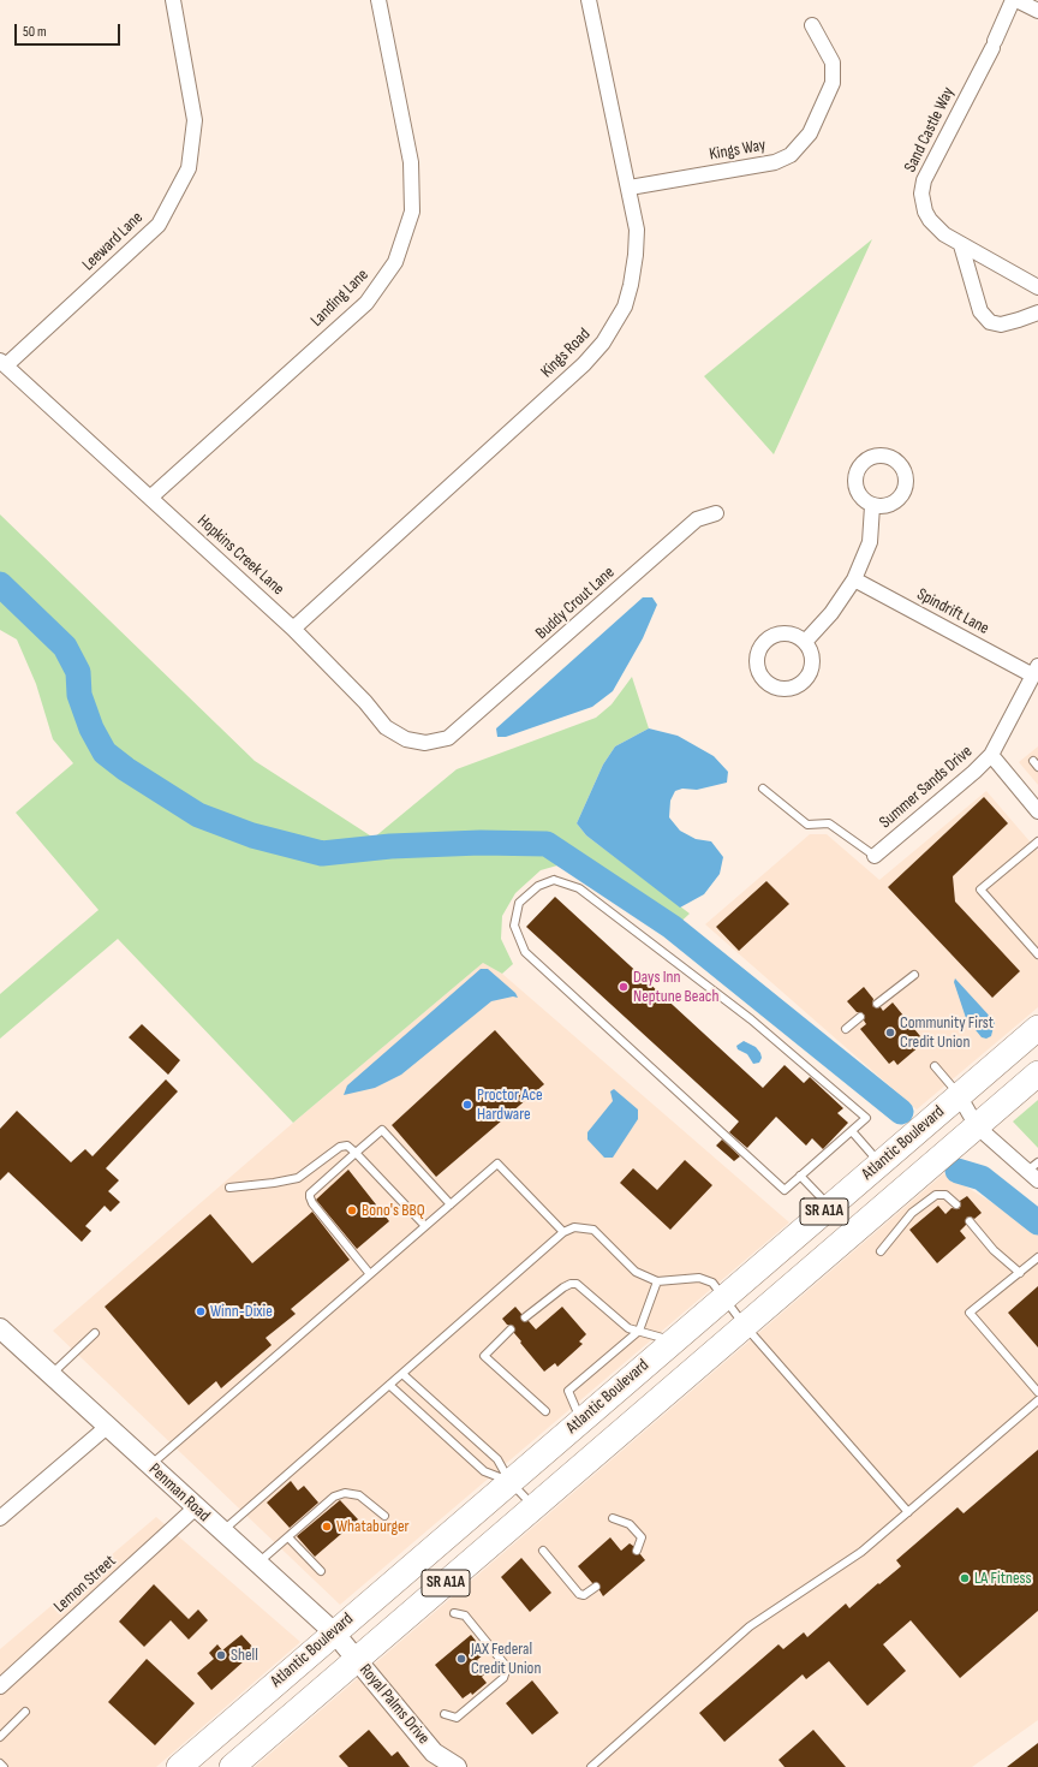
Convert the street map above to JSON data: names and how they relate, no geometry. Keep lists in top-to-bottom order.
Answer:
{
  "streets": {
    "highway": ["Atlantic Boulevard", "SR A1A"],
    "street": [
      "Sand Castle Way",
      "Kings Way",
      "Leeward Lane",
      "Landing Lane",
      "Kings Road",
      "Hopkins Creek Lane",
      "Buddy Crout Lane",
      "Spindrift Lane",
      "Summer Sands Drive",
      "Penman Road",
      "Lemon Street",
      "Royal Palms Drive"
    ]
  },
  "crossings": [
    ["Kings Way", "Kings Road"],
    ["Leeward Lane", "Hopkins Creek Lane"],
    ["Landing Lane", "Hopkins Creek Lane"],
    ["Kings Road", "Hopkins Creek Lane"],
    ["Hopkins Creek Lane", "Buddy Crout Lane"],
    ["Spindrift Lane", "Summer Sands Drive"],
    ["Atlantic Boulevard", "Penman Road"],
    ["Atlantic Boulevard", "Royal Palms Drive"],
    ["Penman Road", "Lemon Street"],
    ["Penman Road", "Royal Palms Drive"]
  ],
  "places": [
    "Days Inn Neptune Beach",
    "Community First Credit Union",
    "Proctor Ace Hardware",
    "Bono's BBQ",
    "Winn-Dixie",
    "Whataburger",
    "LA Fitness",
    "Shell",
    "JAX Federal Credit Union"
  ],
  "scale_bar": "50 m"
}
